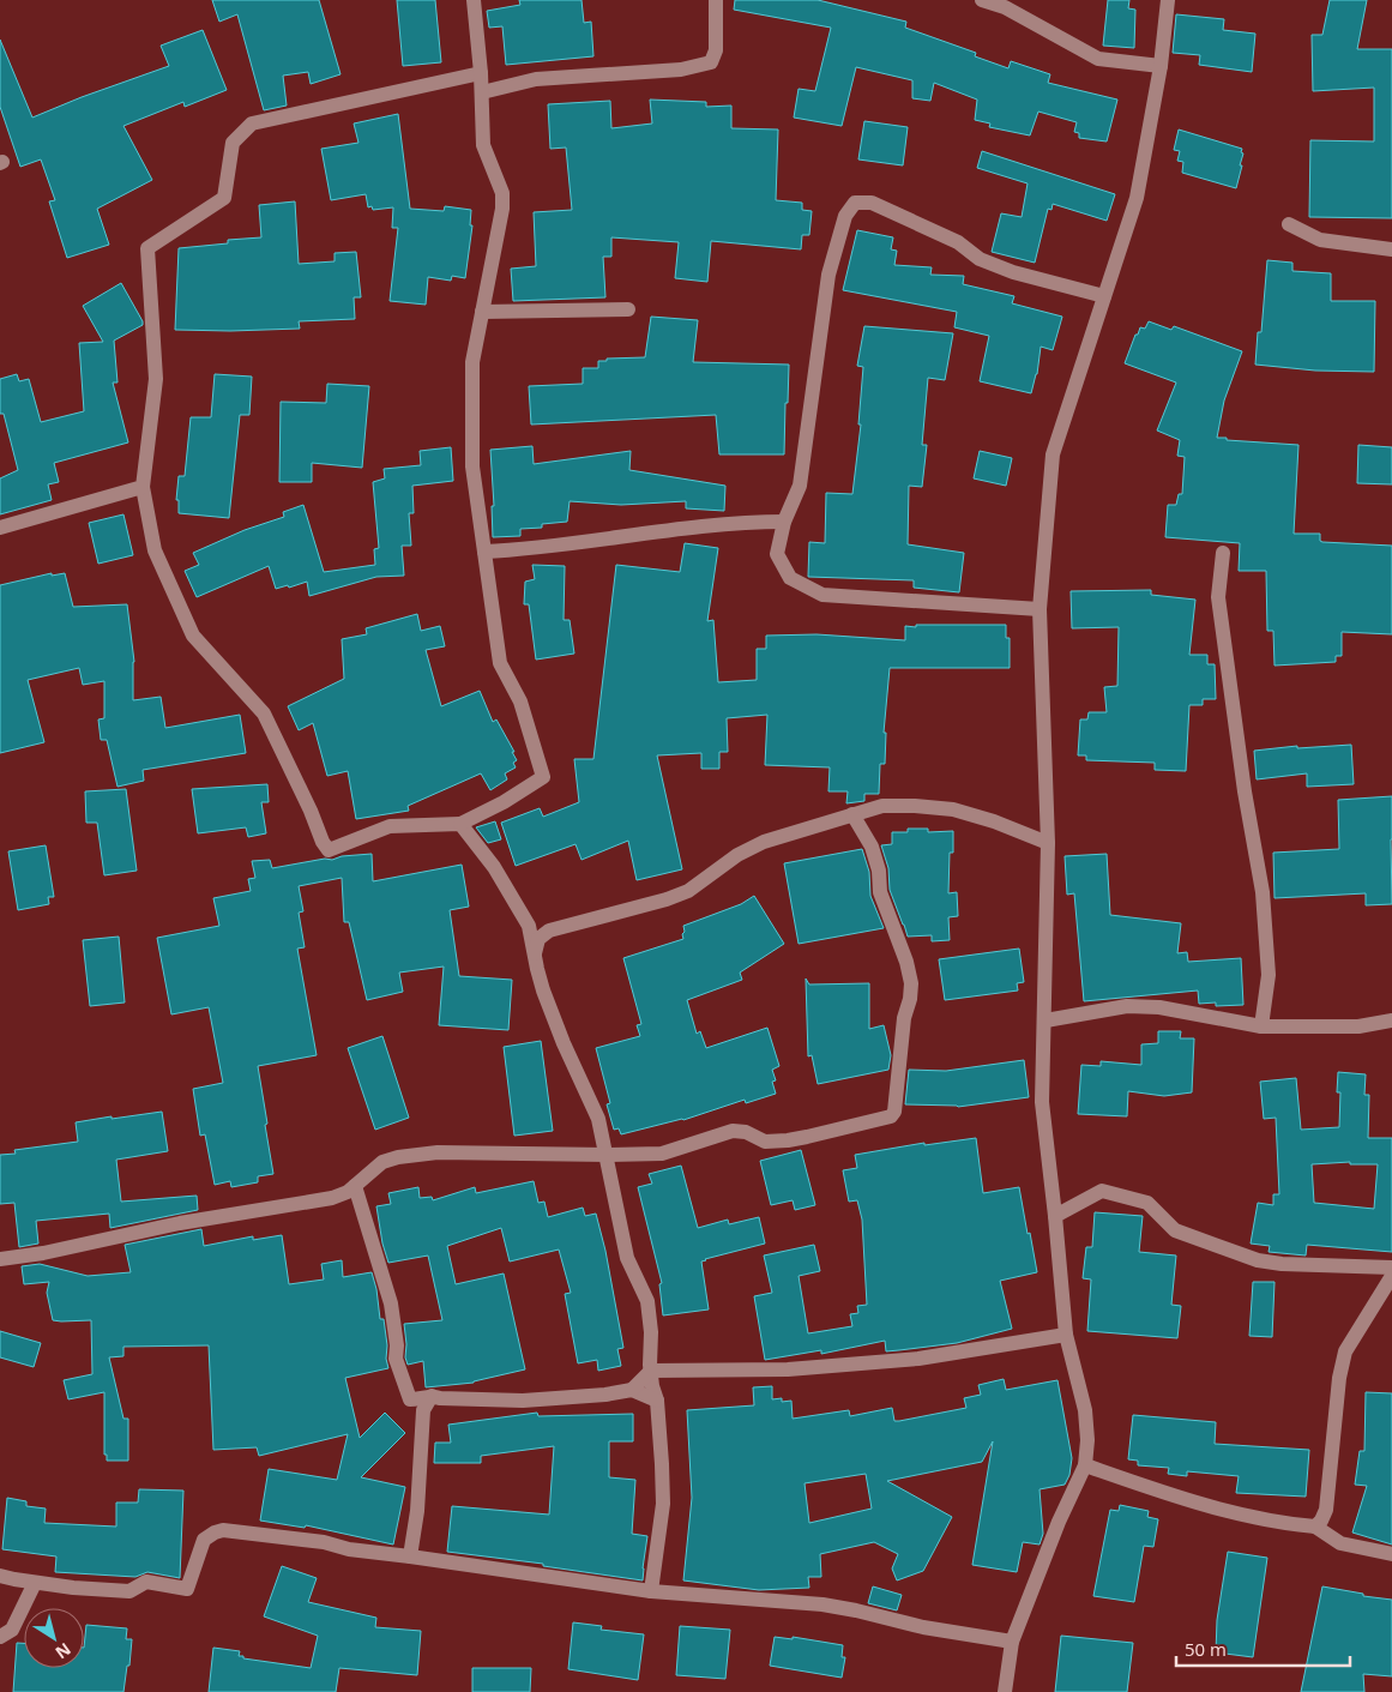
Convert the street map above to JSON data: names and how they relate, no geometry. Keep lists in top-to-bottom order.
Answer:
{
  "scale_bar": "50 m",
  "north": "bottom right"
}
